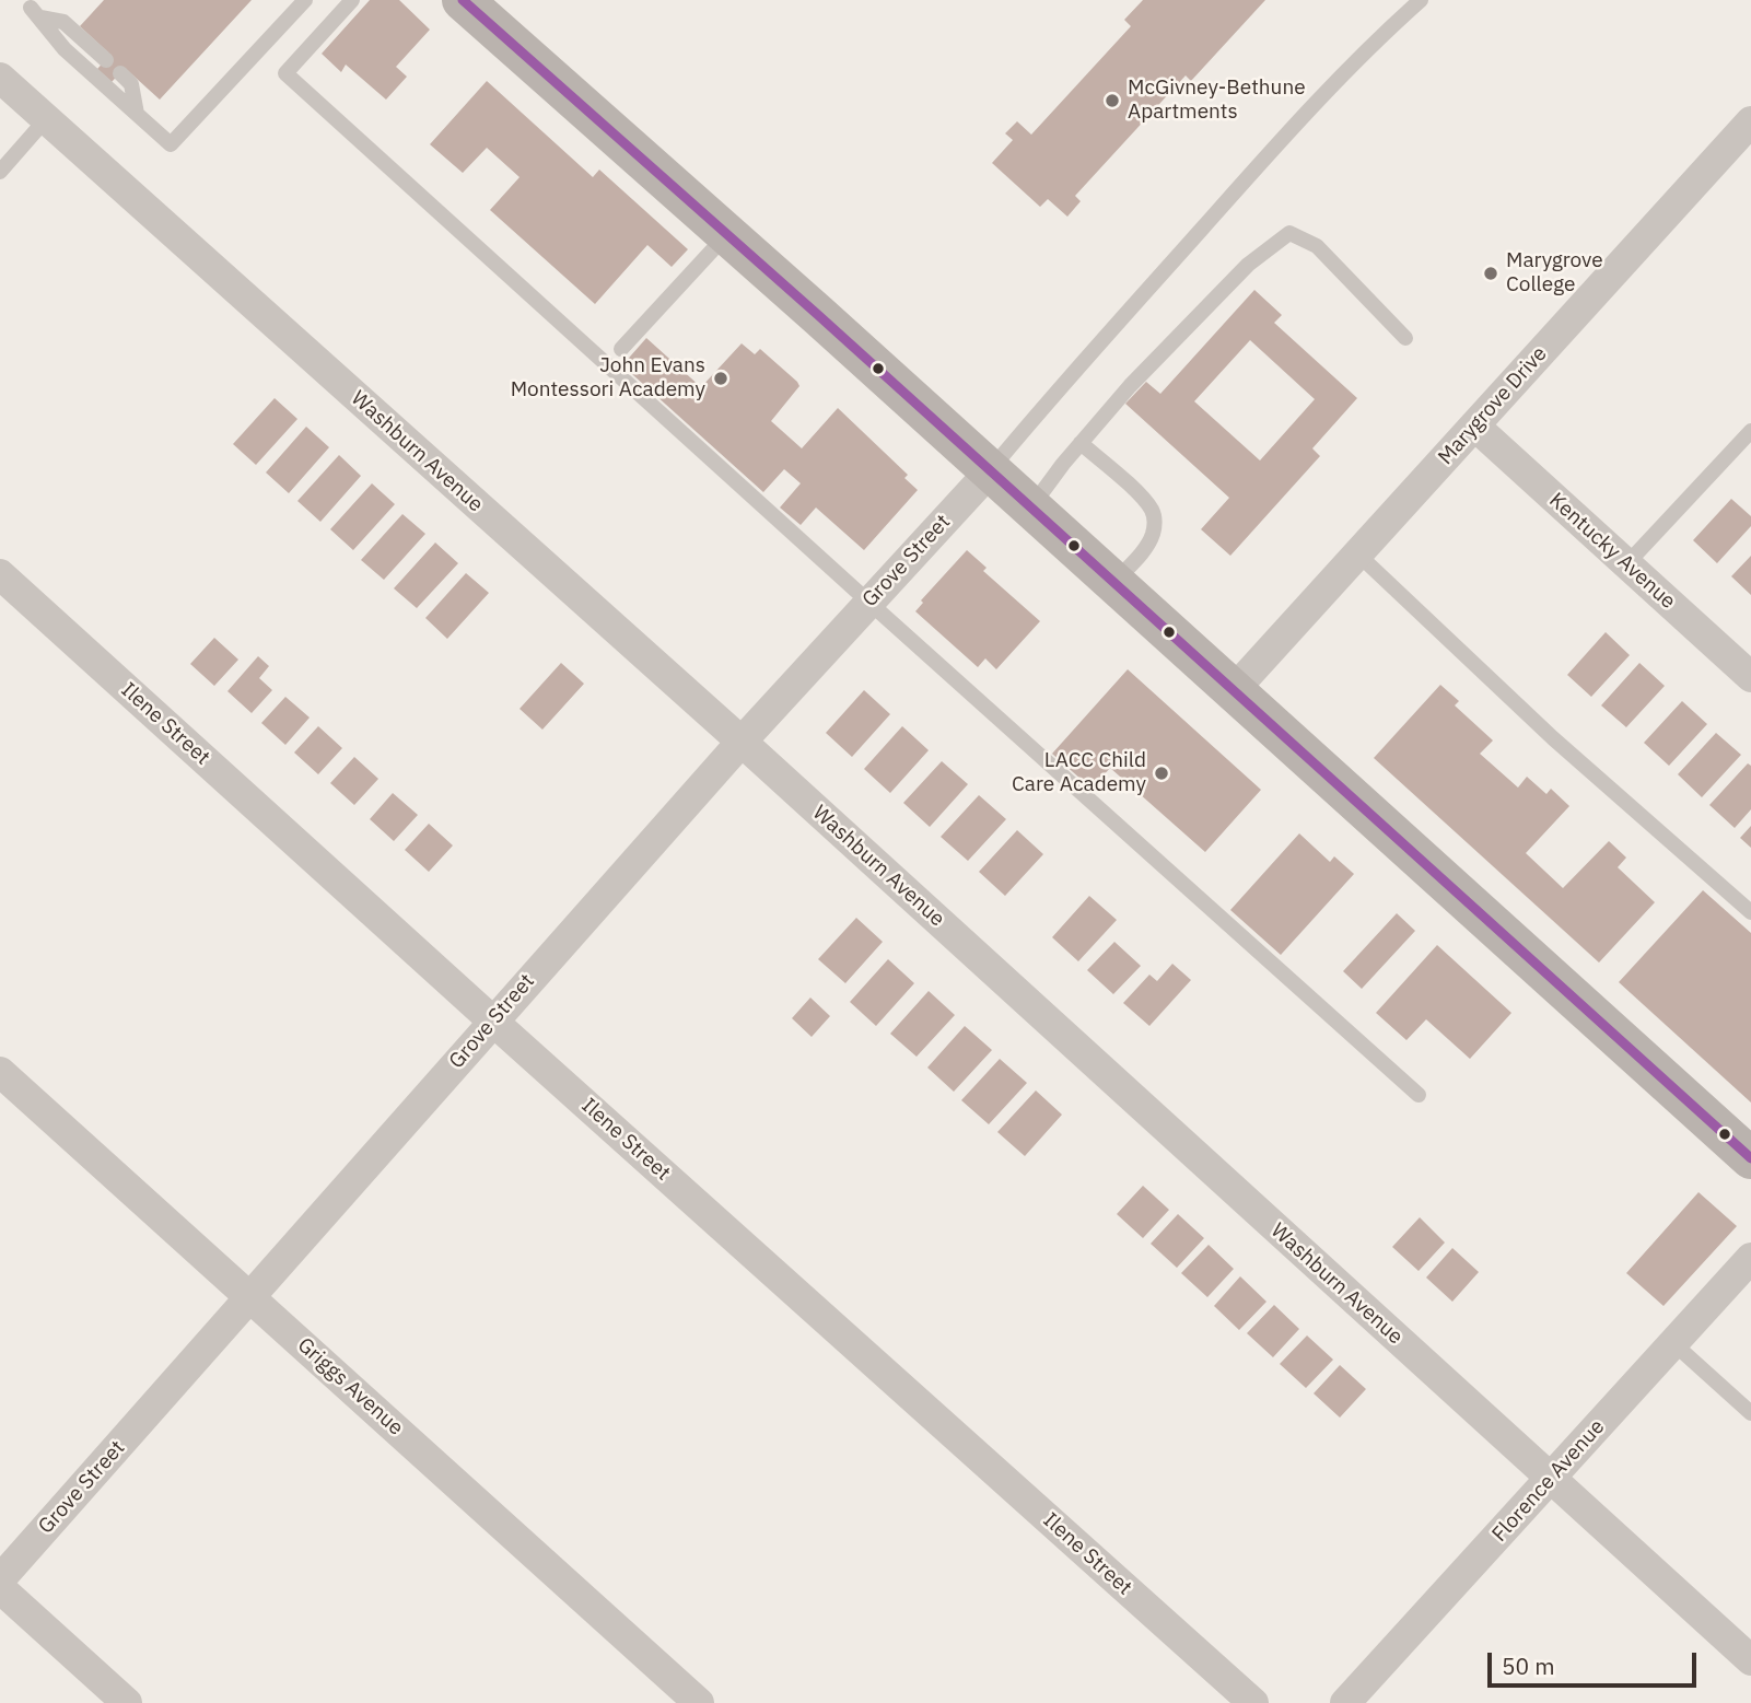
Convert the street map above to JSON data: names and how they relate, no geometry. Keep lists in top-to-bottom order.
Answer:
{
  "streets": {
    "street": [
      "Marygrove Drive",
      "Washburn Avenue",
      "Kentucky Avenue",
      "Grove Street",
      "Ilene Street",
      "Griggs Avenue",
      "Florence Avenue"
    ]
  },
  "crossings": [
    ["Marygrove Drive", "Kentucky Avenue"],
    ["Washburn Avenue", "Grove Street"],
    ["Washburn Avenue", "Florence Avenue"],
    ["Grove Street", "Ilene Street"],
    ["Grove Street", "Griggs Avenue"]
  ],
  "places": [
    "McGivney-Bethune Apartments",
    "Marygrove College",
    "John Evans Montessori Academy",
    "LACC Child Care Academy"
  ],
  "scale_bar": "50 m"
}
